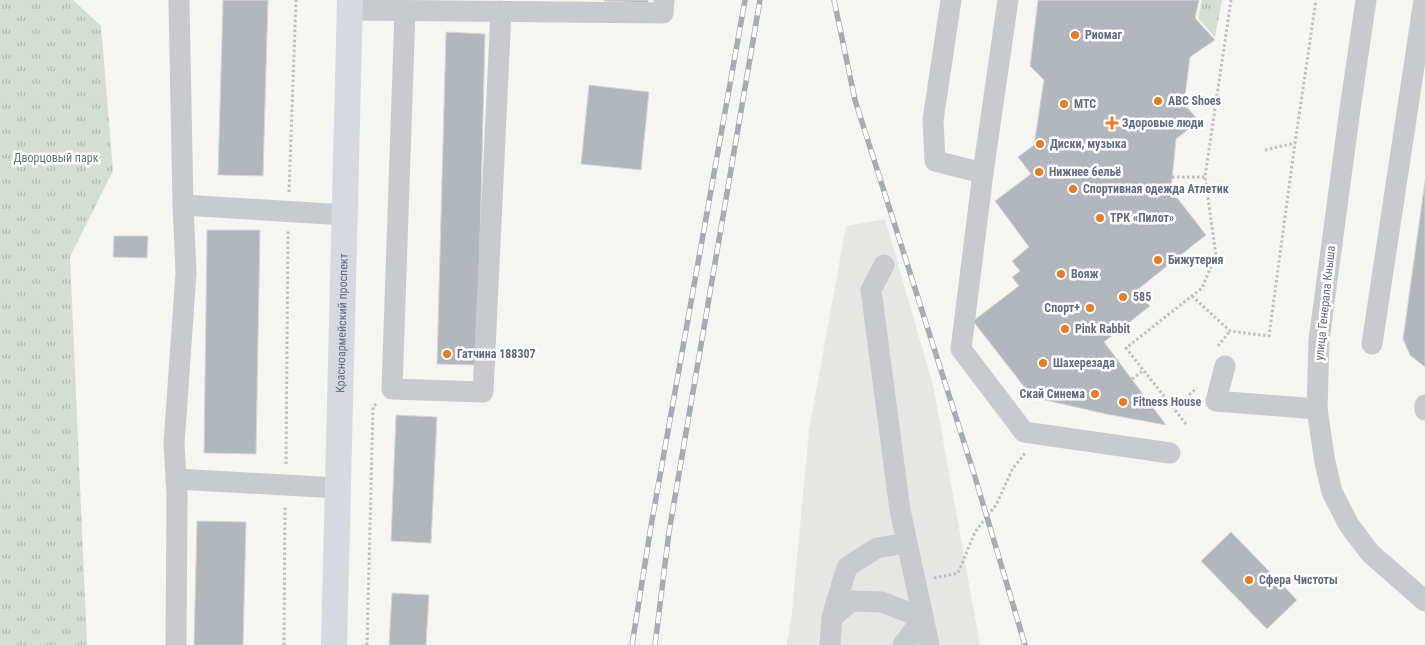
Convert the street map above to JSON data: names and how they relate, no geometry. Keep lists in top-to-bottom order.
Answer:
{
  "streets": {
    "main road": ["Красноармейский проспект"],
    "street": ["улица Генерала Кныша"]
  },
  "parks": ["Дворцовый парк"],
  "places": {
    "other": [
      "Риомаг",
      "ABC Shoes",
      "МТС",
      "Диски, музыка",
      "Нижнее бельё",
      "Спортивная одежда Атлетик",
      "ТРК «Пилот»",
      "Бижутерия",
      "Вояж",
      "585",
      "Спорт+",
      "Pink Rabbit",
      "Гатчина 188307",
      "Шахерезада",
      "Скай Синема",
      "Fitness House",
      "Сфера Чистоты"
    ],
    "health": ["Здоровые люди"]
  }
}
